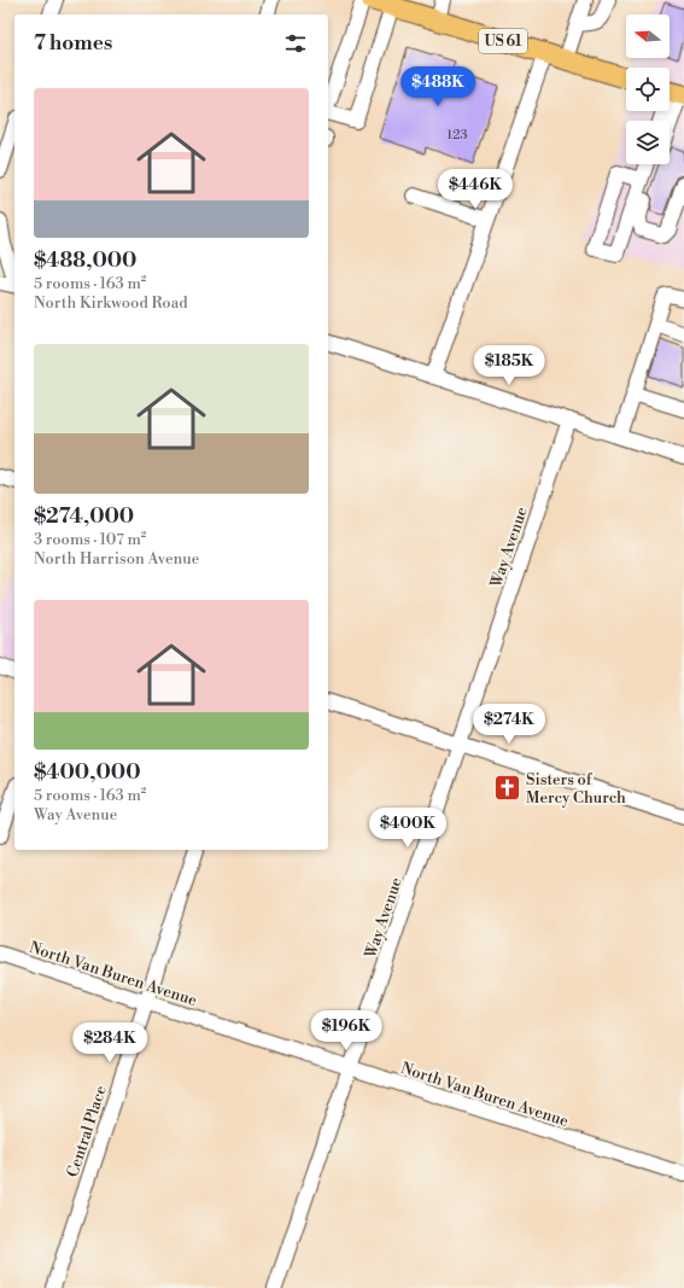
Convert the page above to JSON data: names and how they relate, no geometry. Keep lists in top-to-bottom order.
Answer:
{
  "streets": {
    "main road": ["US 61"],
    "street": ["Way Avenue", "North Van Buren Avenue", "Central Place"]
  },
  "crossings": [
    ["Way Avenue", "North Van Buren Avenue"],
    ["North Van Buren Avenue", "Central Place"]
  ],
  "places": {
    "church": ["Sisters of Mercy Church"]
  },
  "house_numbers": ["123"],
  "north": "left",
  "page": {
    "heading": "7 homes",
    "price": [
      "$488K",
      "$446K",
      "$185K",
      "$274K",
      "$400K",
      "$196K",
      "$284K"
    ],
    "list": [
      {
        "name": "$488,000",
        "note": "5 rooms · 163 m² · North Kirkwood Road"
      },
      {
        "name": "$274,000",
        "note": "3 rooms · 107 m² · North Harrison Avenue"
      },
      {
        "name": "$400,000",
        "note": "5 rooms · 163 m² · Way Avenue"
      }
    ]
  }
}
